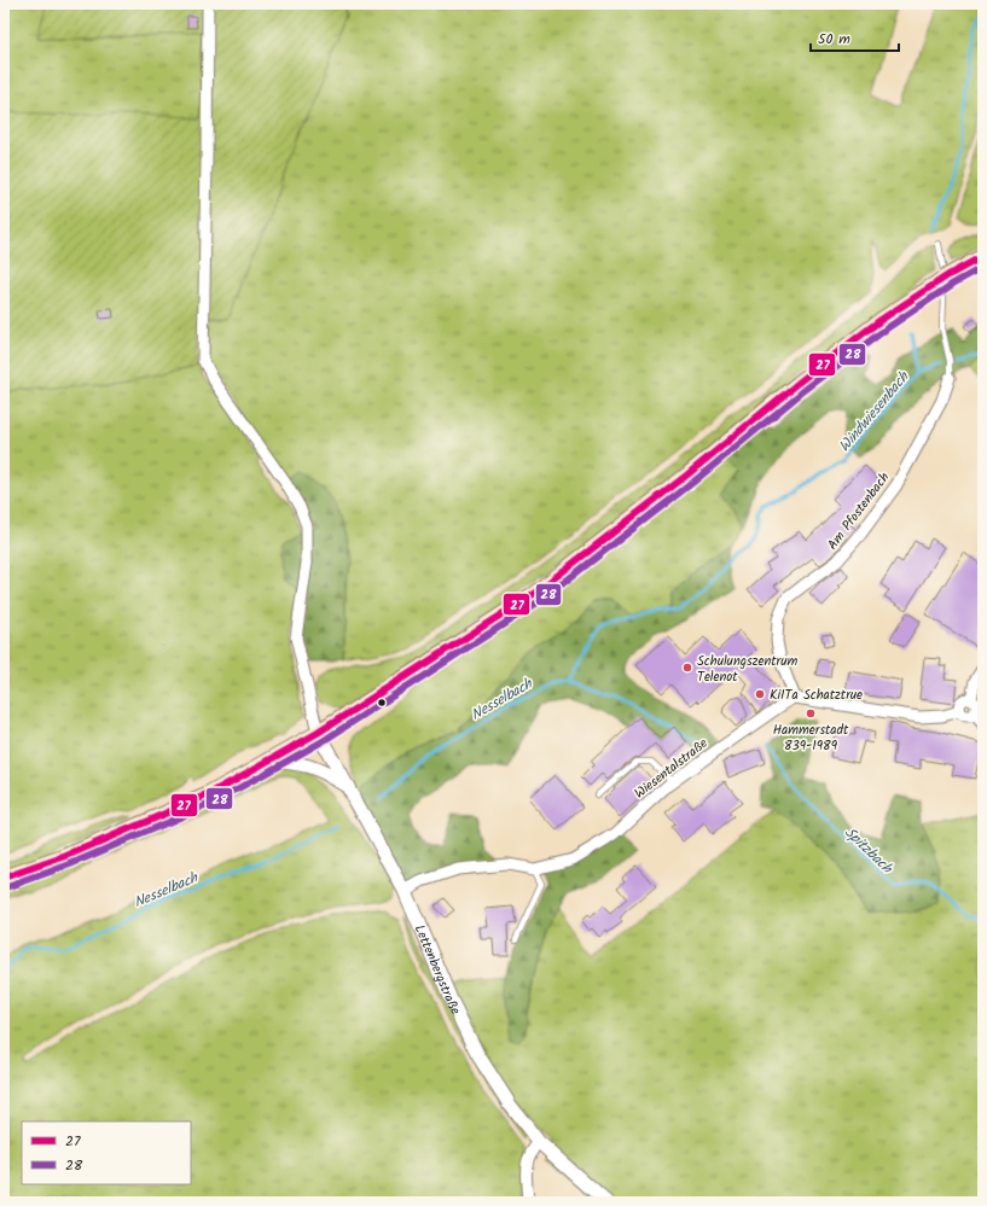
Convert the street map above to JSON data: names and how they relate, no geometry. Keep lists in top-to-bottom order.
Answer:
{
  "streets": {
    "street": ["Am Pfostenbach", "Wiesentalstraße", "Lettenbergstraße"]
  },
  "crossings": [
    ["Am Pfostenbach", "Wiesentalstraße"],
    ["Wiesentalstraße", "Lettenbergstraße"]
  ],
  "water": ["Windwiesenbach", "Nesselbach", "Spitzbach"],
  "places": ["Schulungszentrum Telenot", "KiITa Schatztrue", "Hammerstadt 839-1989"],
  "lines": ["transit line 27", "transit line 28"],
  "legend": ["27", "28"],
  "scale_bar": "50 m"
}
